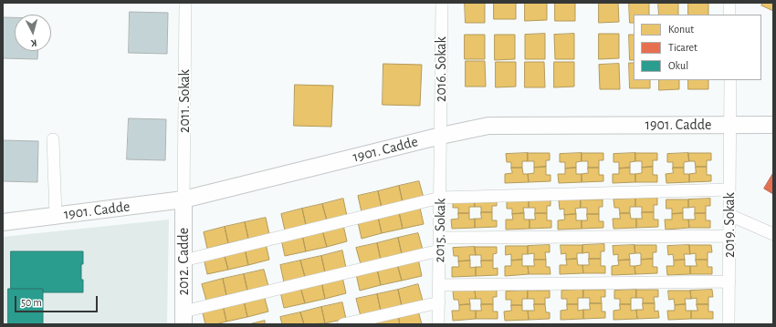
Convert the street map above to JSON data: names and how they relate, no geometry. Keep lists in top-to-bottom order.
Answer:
{
  "streets": {
    "street": [
      "2016. Sokak",
      "2011. Sokak",
      "1901. Cadde",
      "2019. Sokak",
      "2015. Sokak",
      "2012. Cadde"
    ]
  },
  "crossings": [
    ["2016. Sokak", "1901. Cadde"],
    ["2016. Sokak", "2015. Sokak"],
    ["2011. Sokak", "1901. Cadde"],
    ["2011. Sokak", "2012. Cadde"],
    ["1901. Cadde", "2019. Sokak"],
    ["1901. Cadde", "2015. Sokak"],
    ["1901. Cadde", "2012. Cadde"]
  ],
  "legend": ["Konut", "Ticaret", "Okul"],
  "scale_bar": "50 m",
  "north": "bottom"
}
